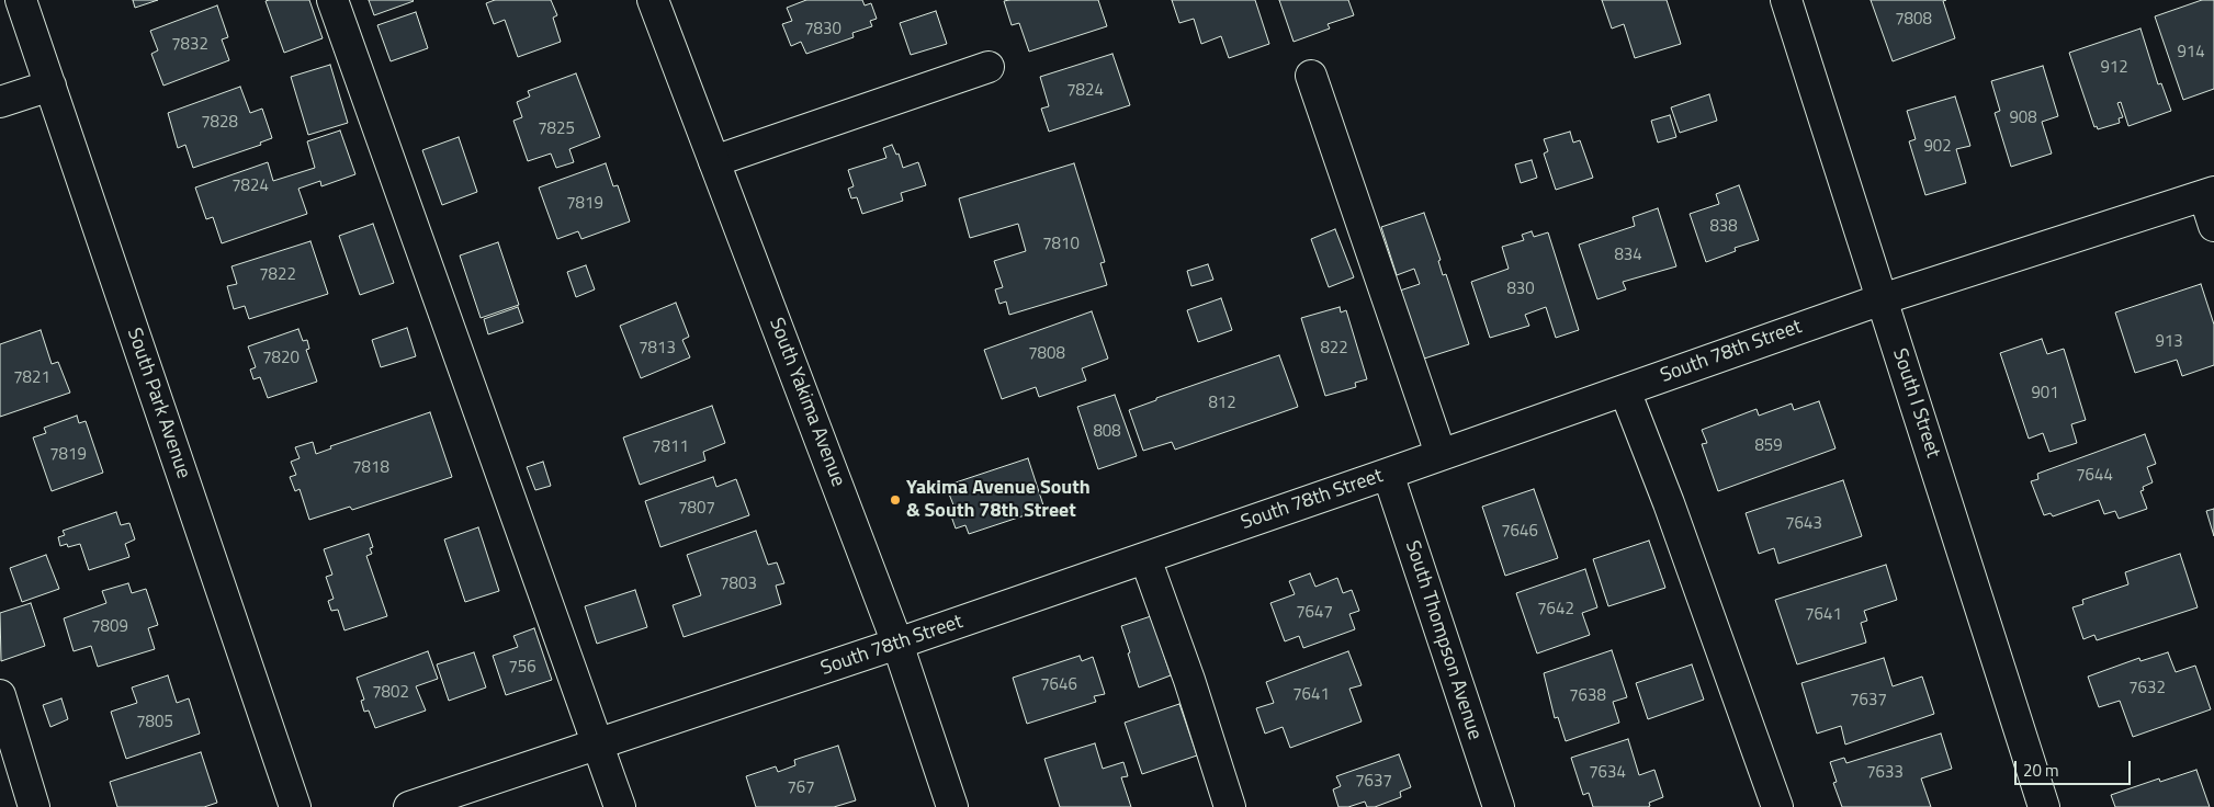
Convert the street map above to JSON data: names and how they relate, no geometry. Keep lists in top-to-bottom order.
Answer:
{
  "streets": {
    "street": [
      "South 78th Street",
      "South Yakima Avenue",
      "South Park Avenue",
      "South I Street",
      "South Thompson Avenue"
    ]
  },
  "crossings": [
    ["South 78th Street", "South Yakima Avenue"],
    ["South 78th Street", "South I Street"],
    ["South 78th Street", "South Thompson Avenue"]
  ],
  "places": ["Yakima Avenue South & South 78th Street"],
  "house_numbers": [
    "7808",
    "7830",
    "7832",
    "914",
    "912",
    "7824",
    "908",
    "7828",
    "7825",
    "902",
    "7824",
    "7819",
    "838",
    "7810",
    "834",
    "7822",
    "830",
    "913",
    "7813",
    "822",
    "7808",
    "7820",
    "7821",
    "901",
    "812",
    "808",
    "859",
    "7811",
    "7819",
    "7818",
    "7644",
    "7807",
    "7643",
    "7646",
    "7803",
    "7642",
    "7647",
    "7641",
    "7809",
    "756",
    "7646",
    "7632",
    "7802",
    "7641",
    "7638",
    "7637",
    "7805",
    "7634",
    "7633",
    "7637",
    "767"
  ],
  "scale_bar": "20 m"
}
